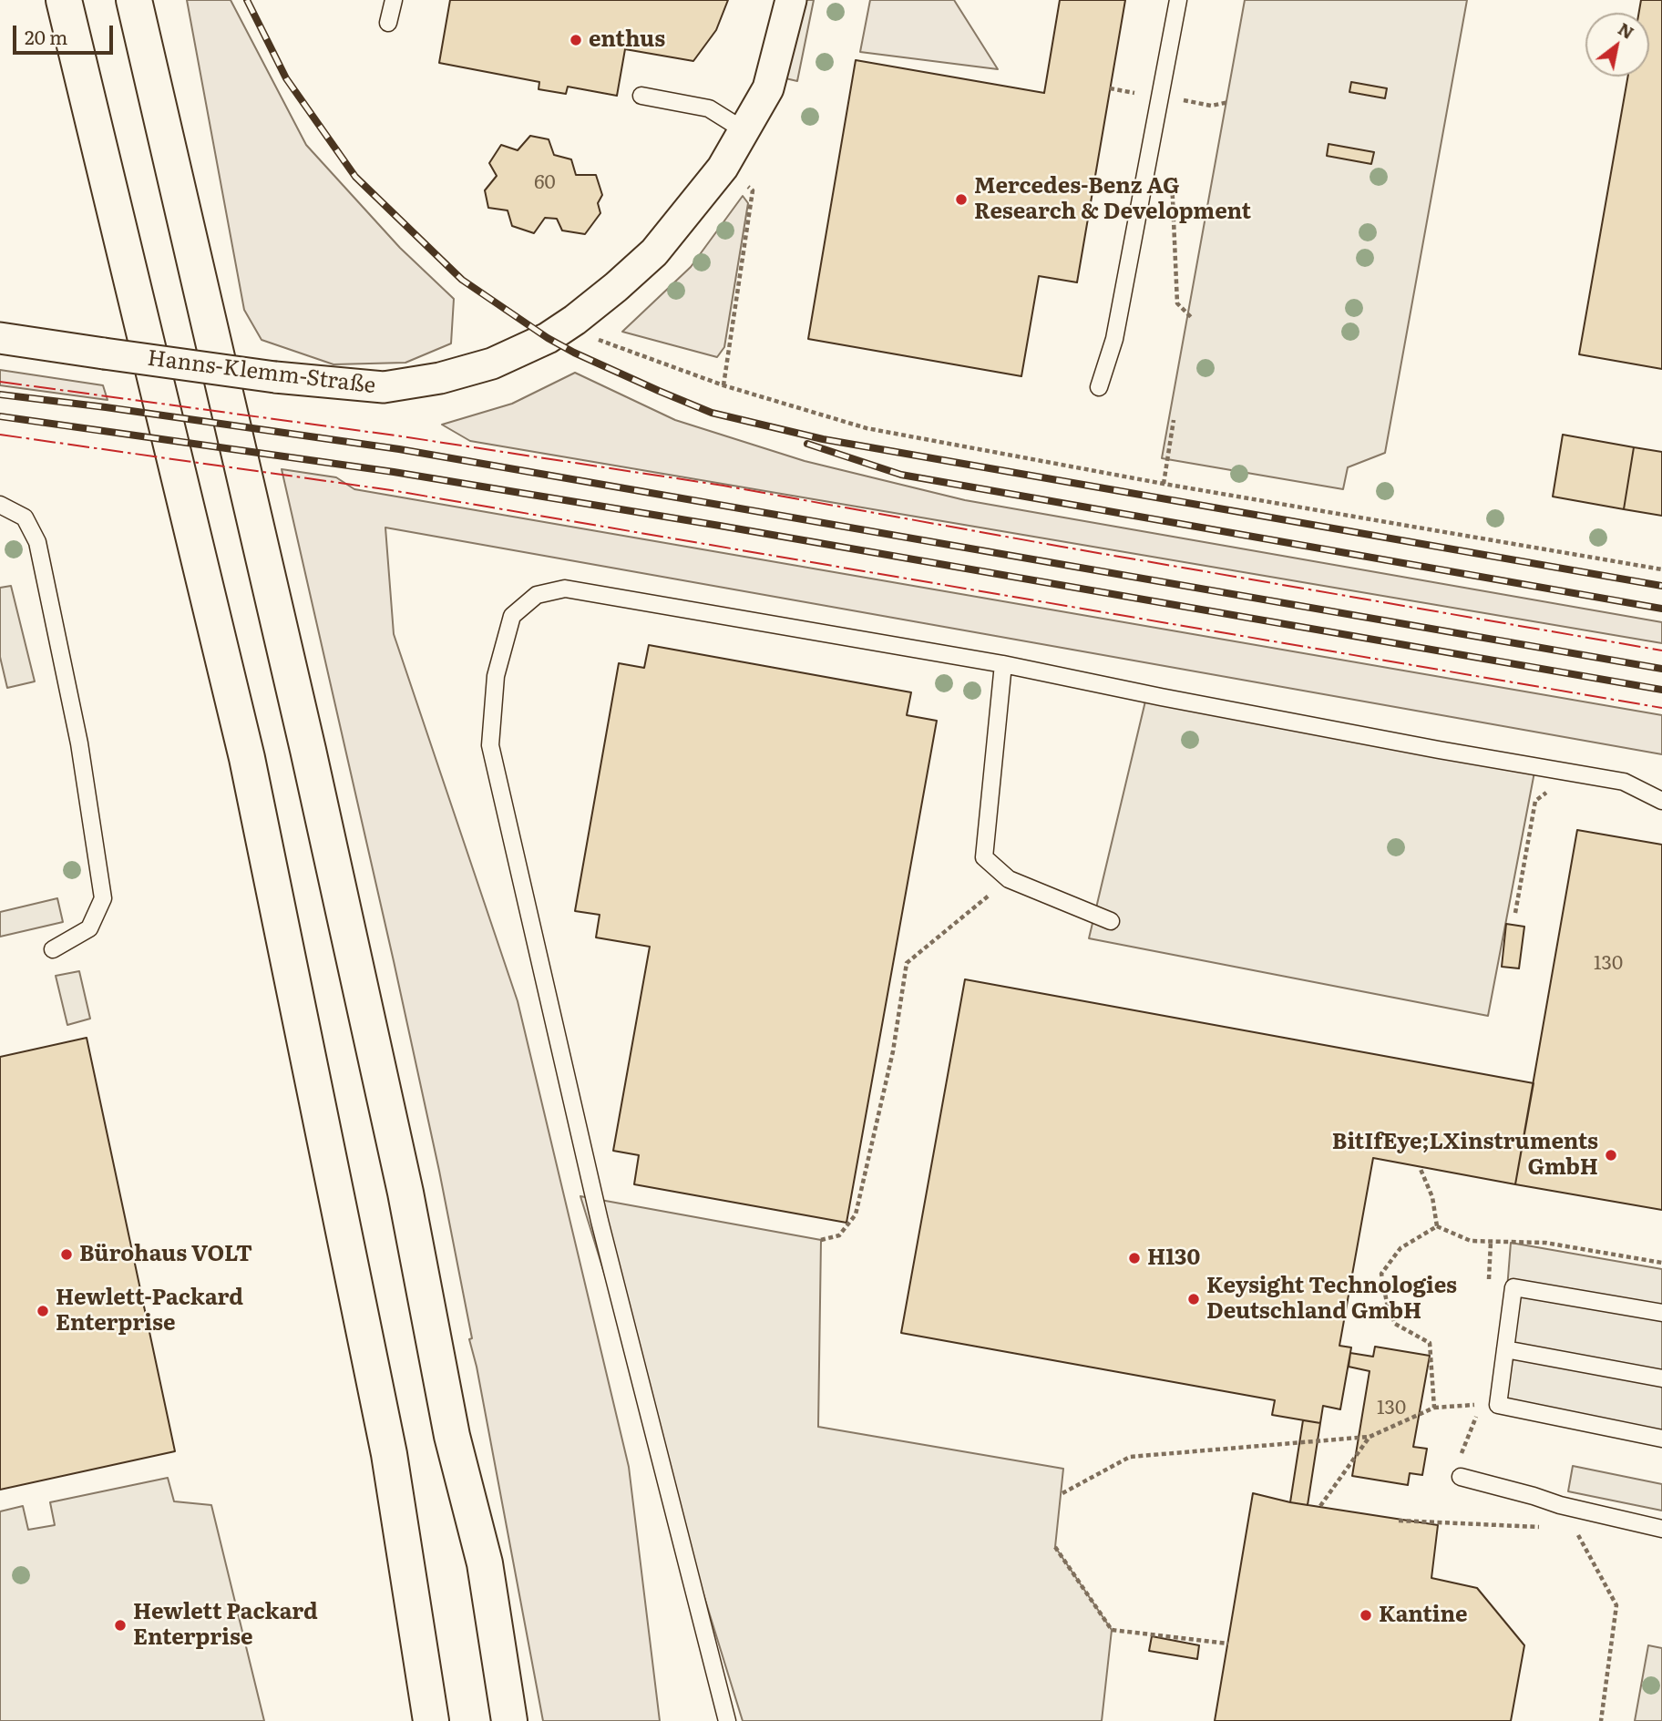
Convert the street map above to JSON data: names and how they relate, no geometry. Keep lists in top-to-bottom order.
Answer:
{
  "streets": {
    "street": ["Hanns-Klemm-Straße"]
  },
  "places": [
    "enthus",
    "Mercedes-Benz AG Research & Development",
    "BitIfEye;LXinstruments GmbH",
    "Bürohaus VOLT",
    "H130",
    "Keysight Technologies Deutschland GmbH",
    "Hewlett-Packard Enterprise",
    "Kantine",
    "Hewlett Packard Enterprise"
  ],
  "house_numbers": ["60", "130", "130"],
  "scale_bar": "20 m",
  "north": "top right"
}
